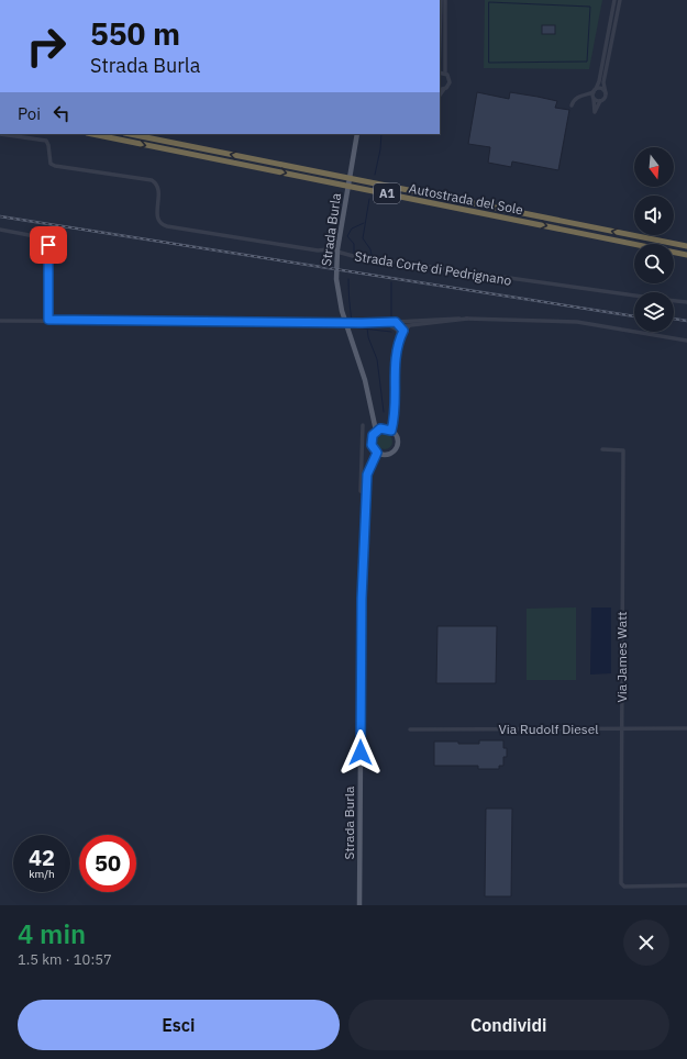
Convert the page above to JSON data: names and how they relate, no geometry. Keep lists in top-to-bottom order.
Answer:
{
  "streets": {
    "highway": ["A1", "Autostrada del Sole"],
    "main road": ["Strada Burla"],
    "street": ["Strada Corte di Pedrignano", "Via James Watt", "Via Rudolf Diesel"]
  },
  "crossings": [
    ["Via James Watt", "Via Rudolf Diesel"]
  ],
  "north": "bottom",
  "page": {
    "turn": ["550 m", "Strada Burla"],
    "then": "Poi",
    "speed": "42 km/h",
    "limit": "50",
    "heading": ["4 min", "1.5 km · 10:57"],
    "buttons": ["Esci", "Condividi"]
  }
}
